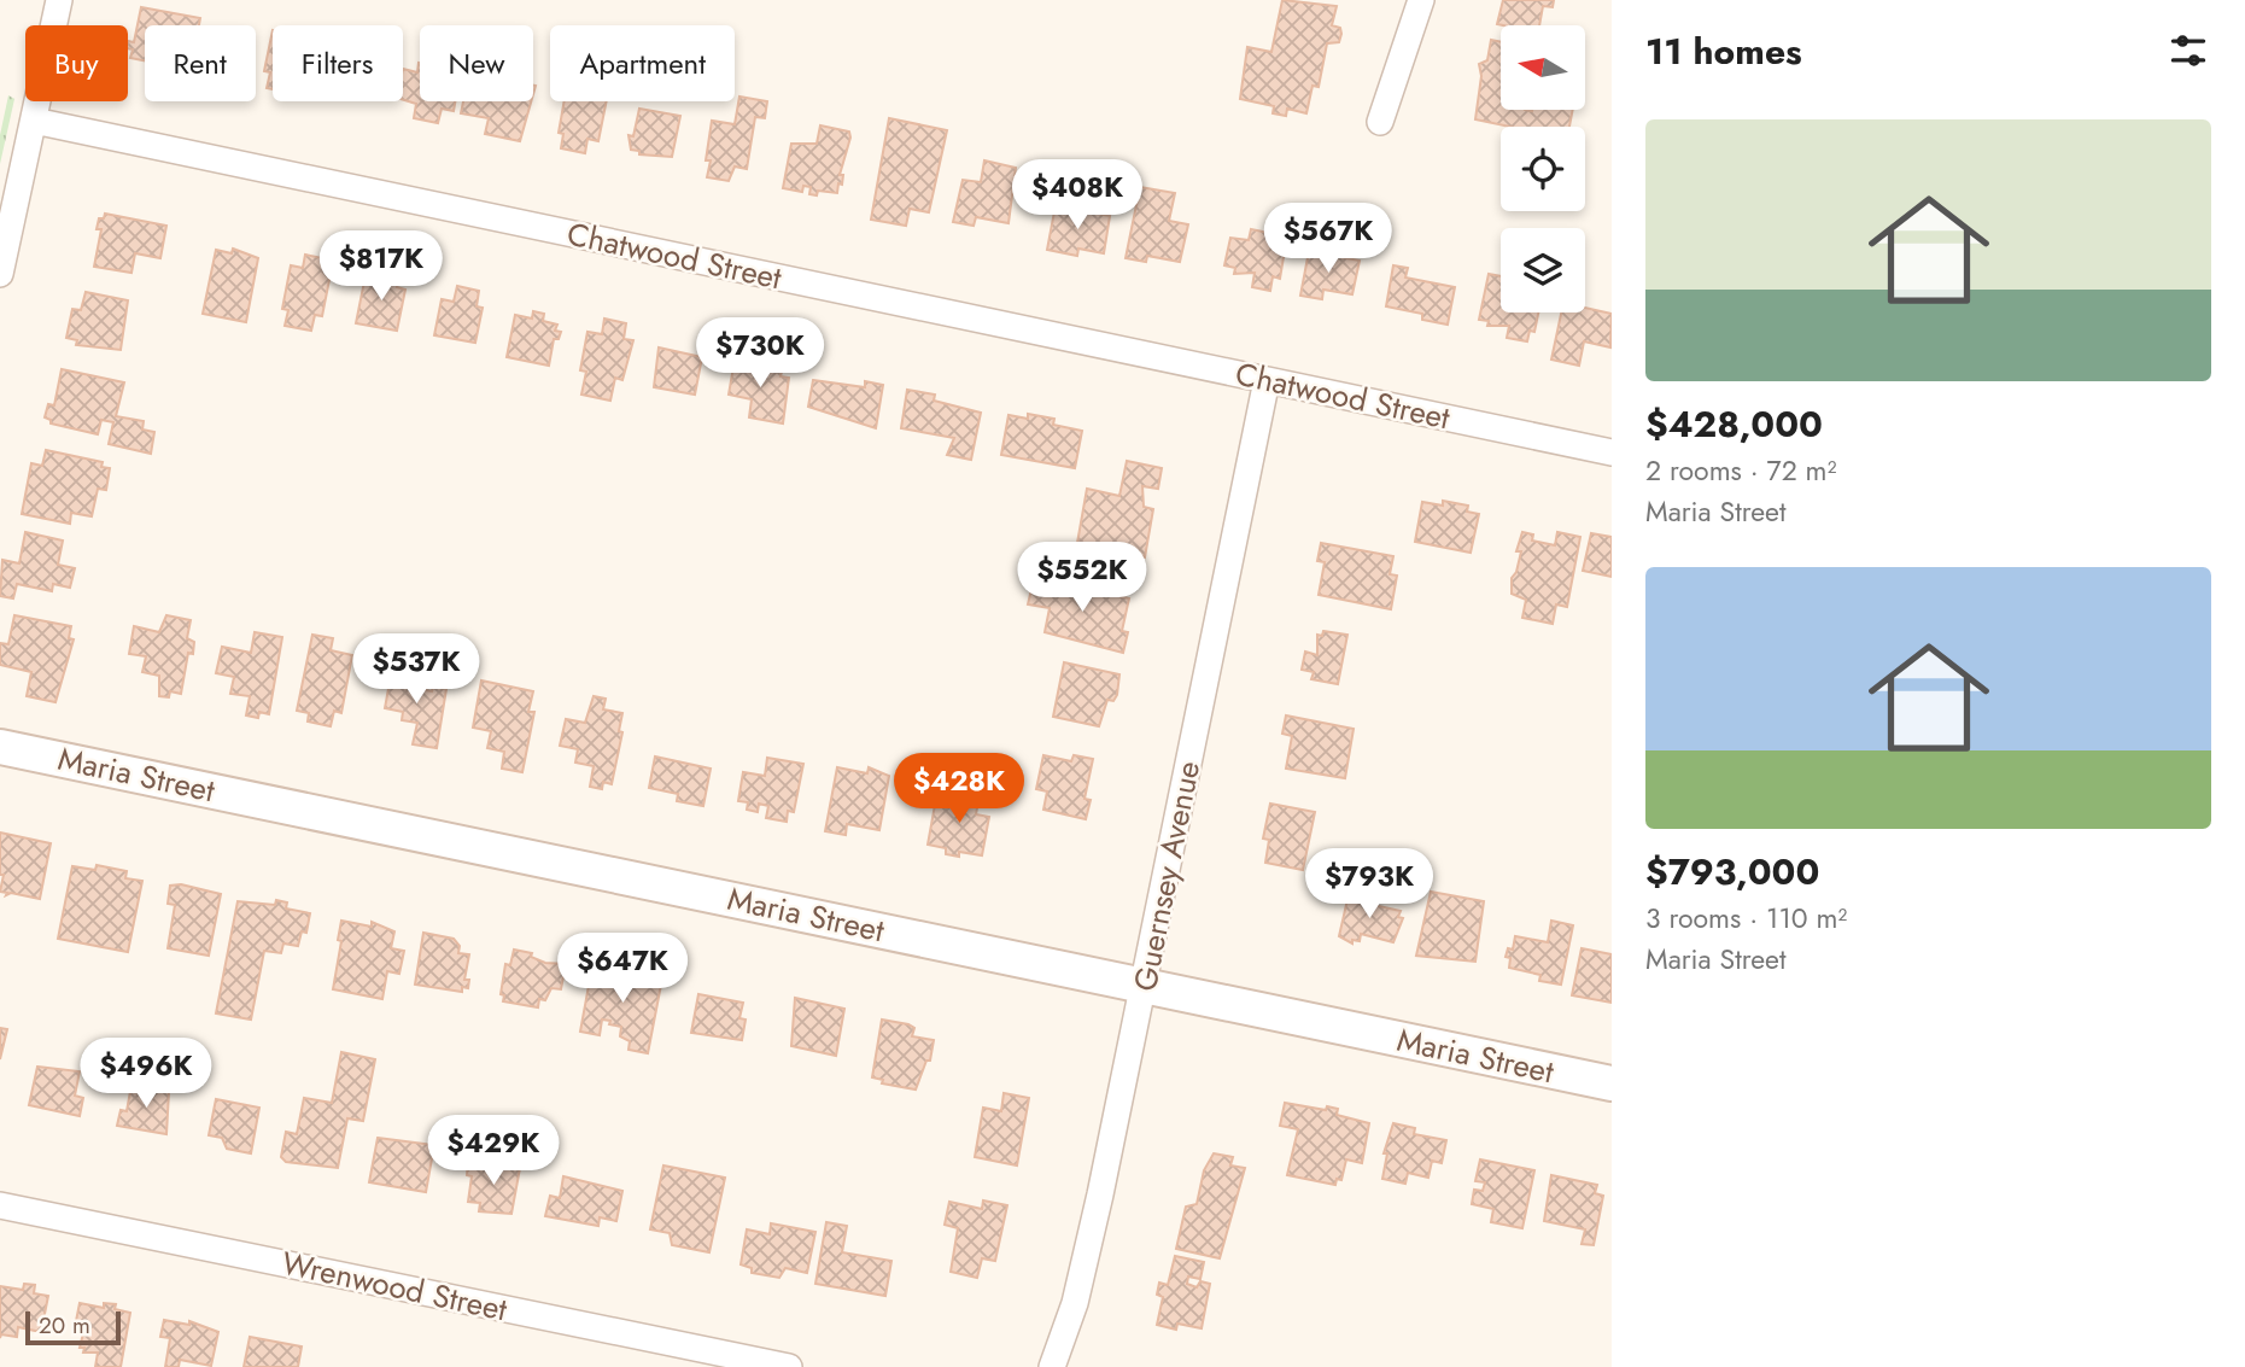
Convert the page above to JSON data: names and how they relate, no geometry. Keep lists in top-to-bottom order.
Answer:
{
  "streets": {
    "street": [
      "Chatwood Street",
      "Maria Street",
      "Guernsey Avenue",
      "Wrenwood Street"
    ]
  },
  "crossings": [
    ["Chatwood Street", "Guernsey Avenue"],
    ["Maria Street", "Guernsey Avenue"]
  ],
  "scale_bar": "20 m",
  "north": "left",
  "page": {
    "heading": "11 homes",
    "chip": [
      "Buy",
      "Rent",
      "Filters",
      "New",
      "Apartment"
    ],
    "list": [
      {
        "name": "$428,000",
        "note": "2 rooms · 72 m² · Maria Street"
      },
      {
        "name": "$793,000",
        "note": "3 rooms · 110 m² · Maria Street"
      }
    ],
    "price": [
      "$408K",
      "$567K",
      "$817K",
      "$730K",
      "$552K",
      "$537K",
      "$428K",
      "$793K",
      "$647K",
      "$496K",
      "$429K"
    ],
    "scale": "20 m"
  }
}
